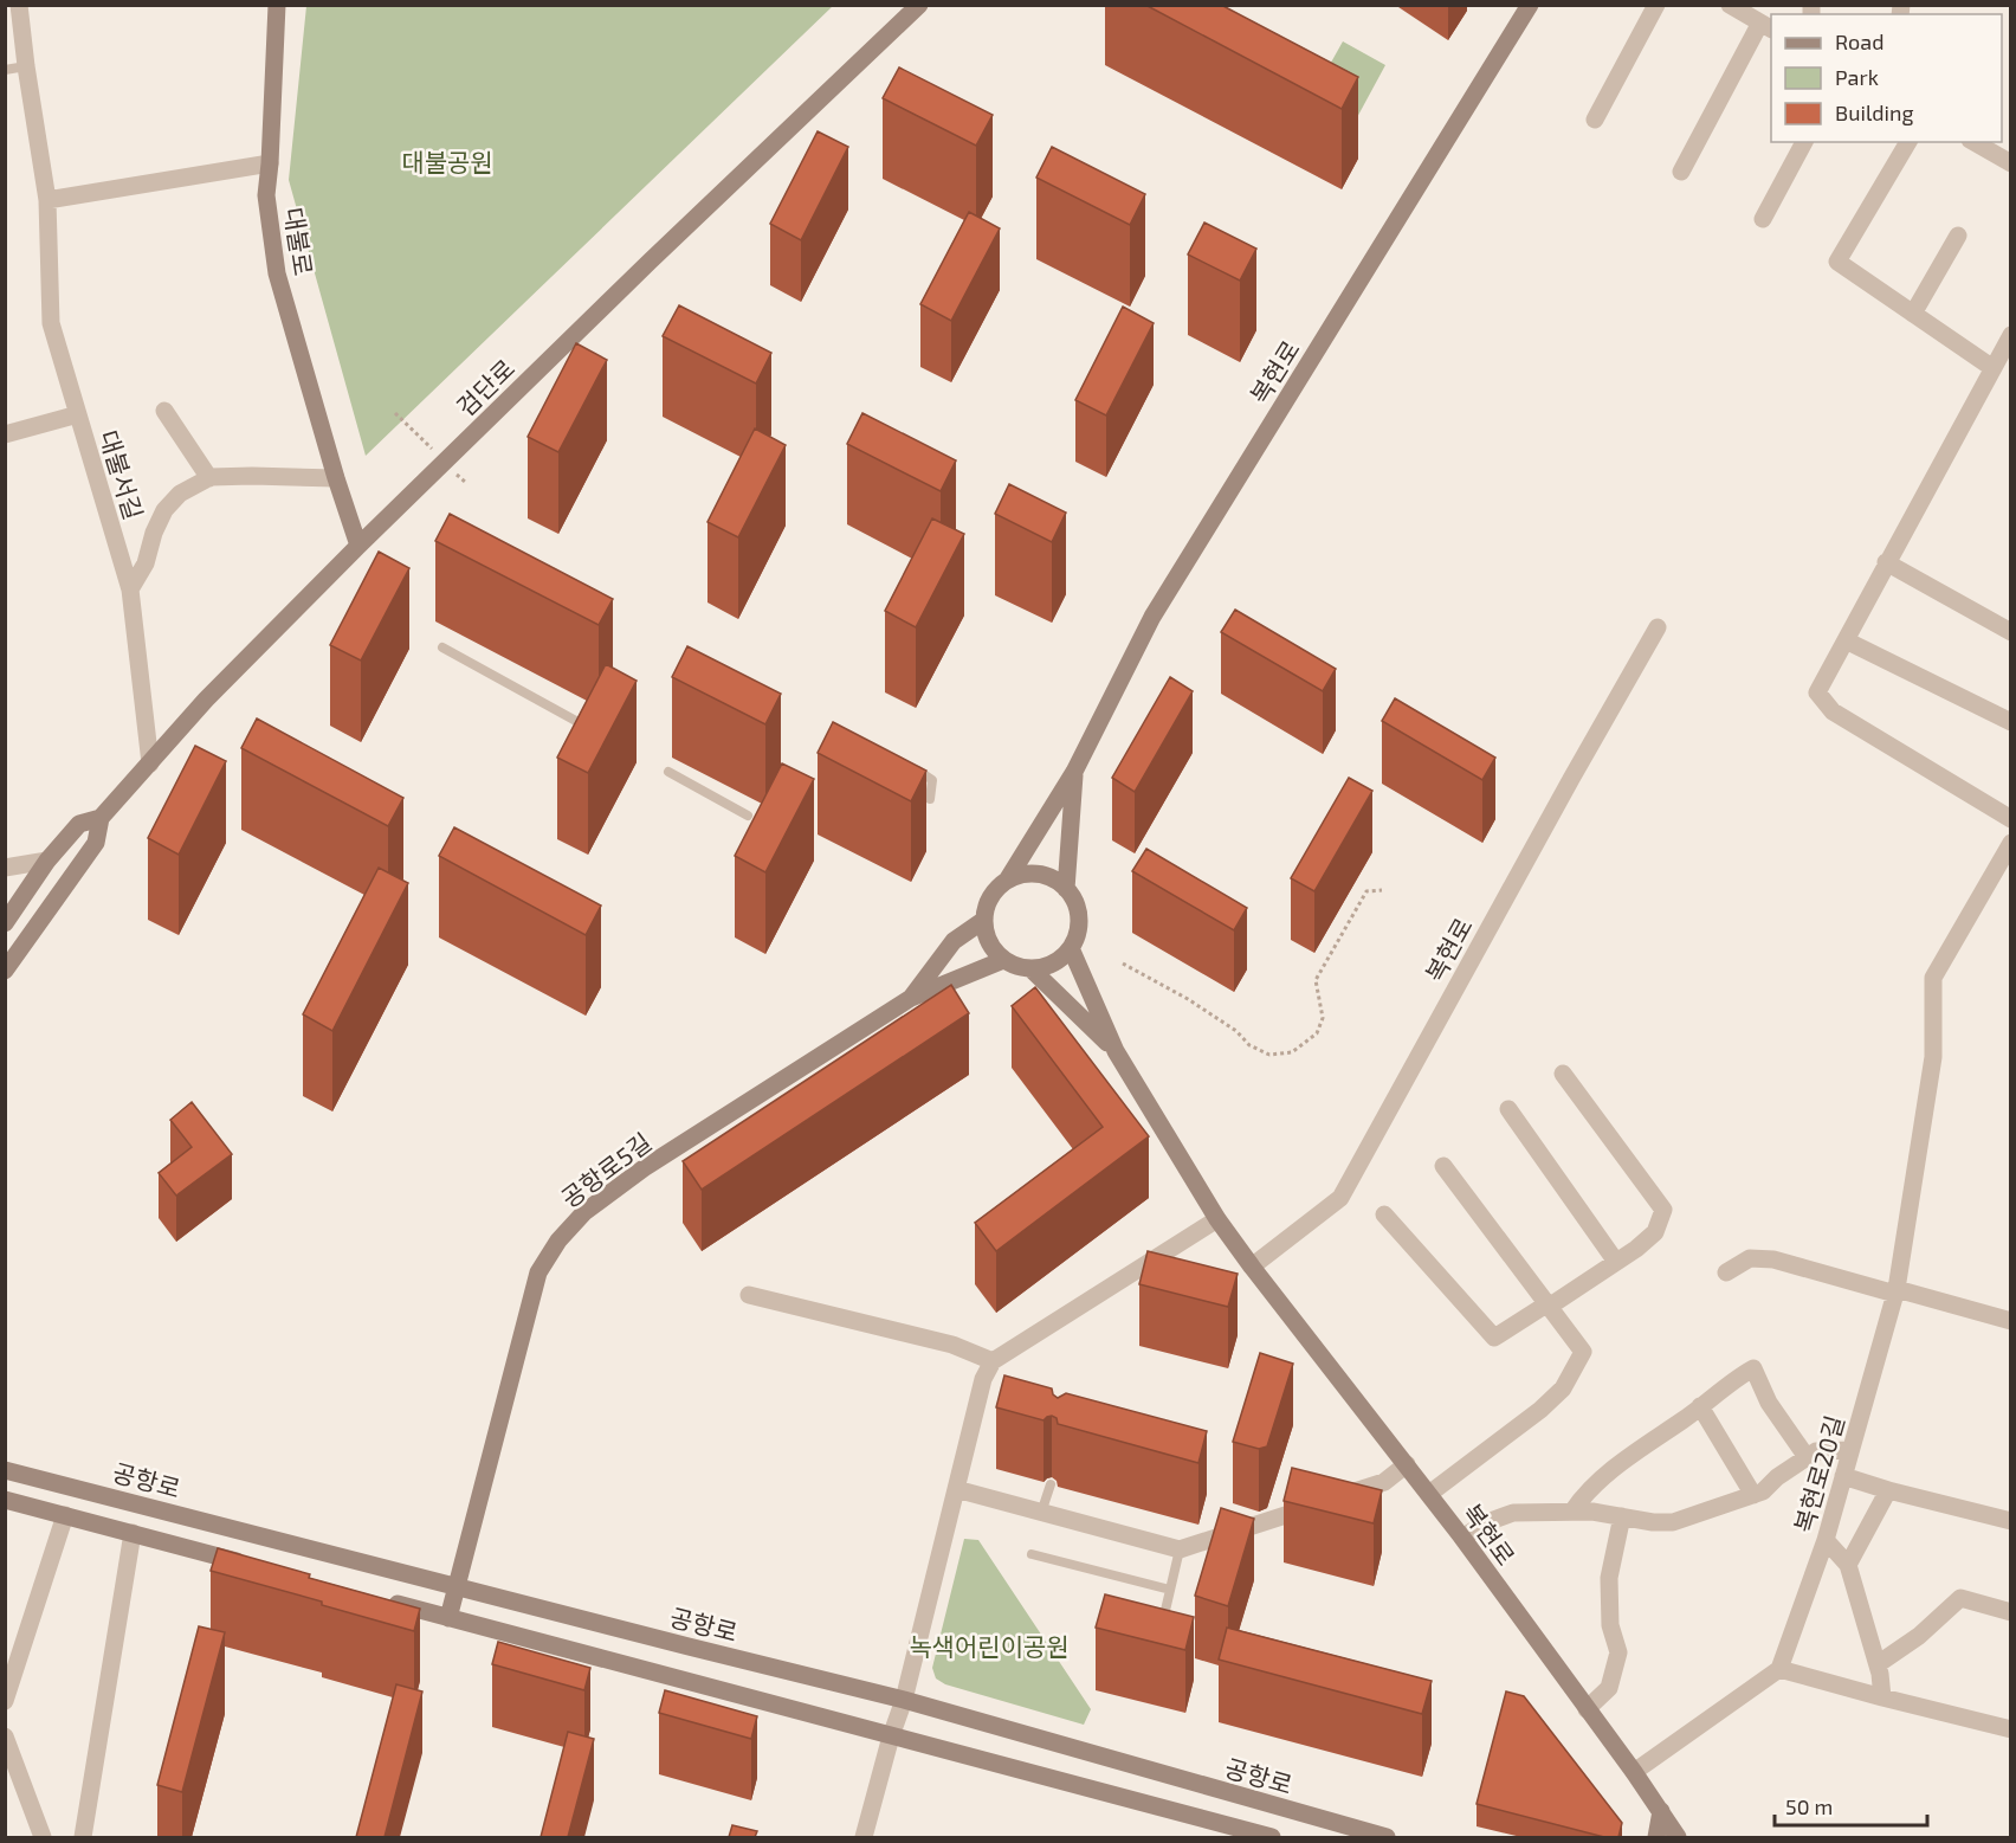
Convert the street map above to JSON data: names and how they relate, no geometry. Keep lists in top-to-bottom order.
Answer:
{
  "streets": {
    "main road": [
      "대불로",
      "복현로",
      "검단로",
      "공항로5길",
      "공항로"
    ],
    "street": ["대불서길", "복현로20길"]
  },
  "crossings": [
    ["대불로", "검단로"],
    ["검단로", "대불서길"],
    ["공항로5길", "공항로"]
  ],
  "parks": ["대불공원", "녹색어린이공원"],
  "legend": ["Road", "Park", "Building"],
  "scale_bar": "50 m"
}
